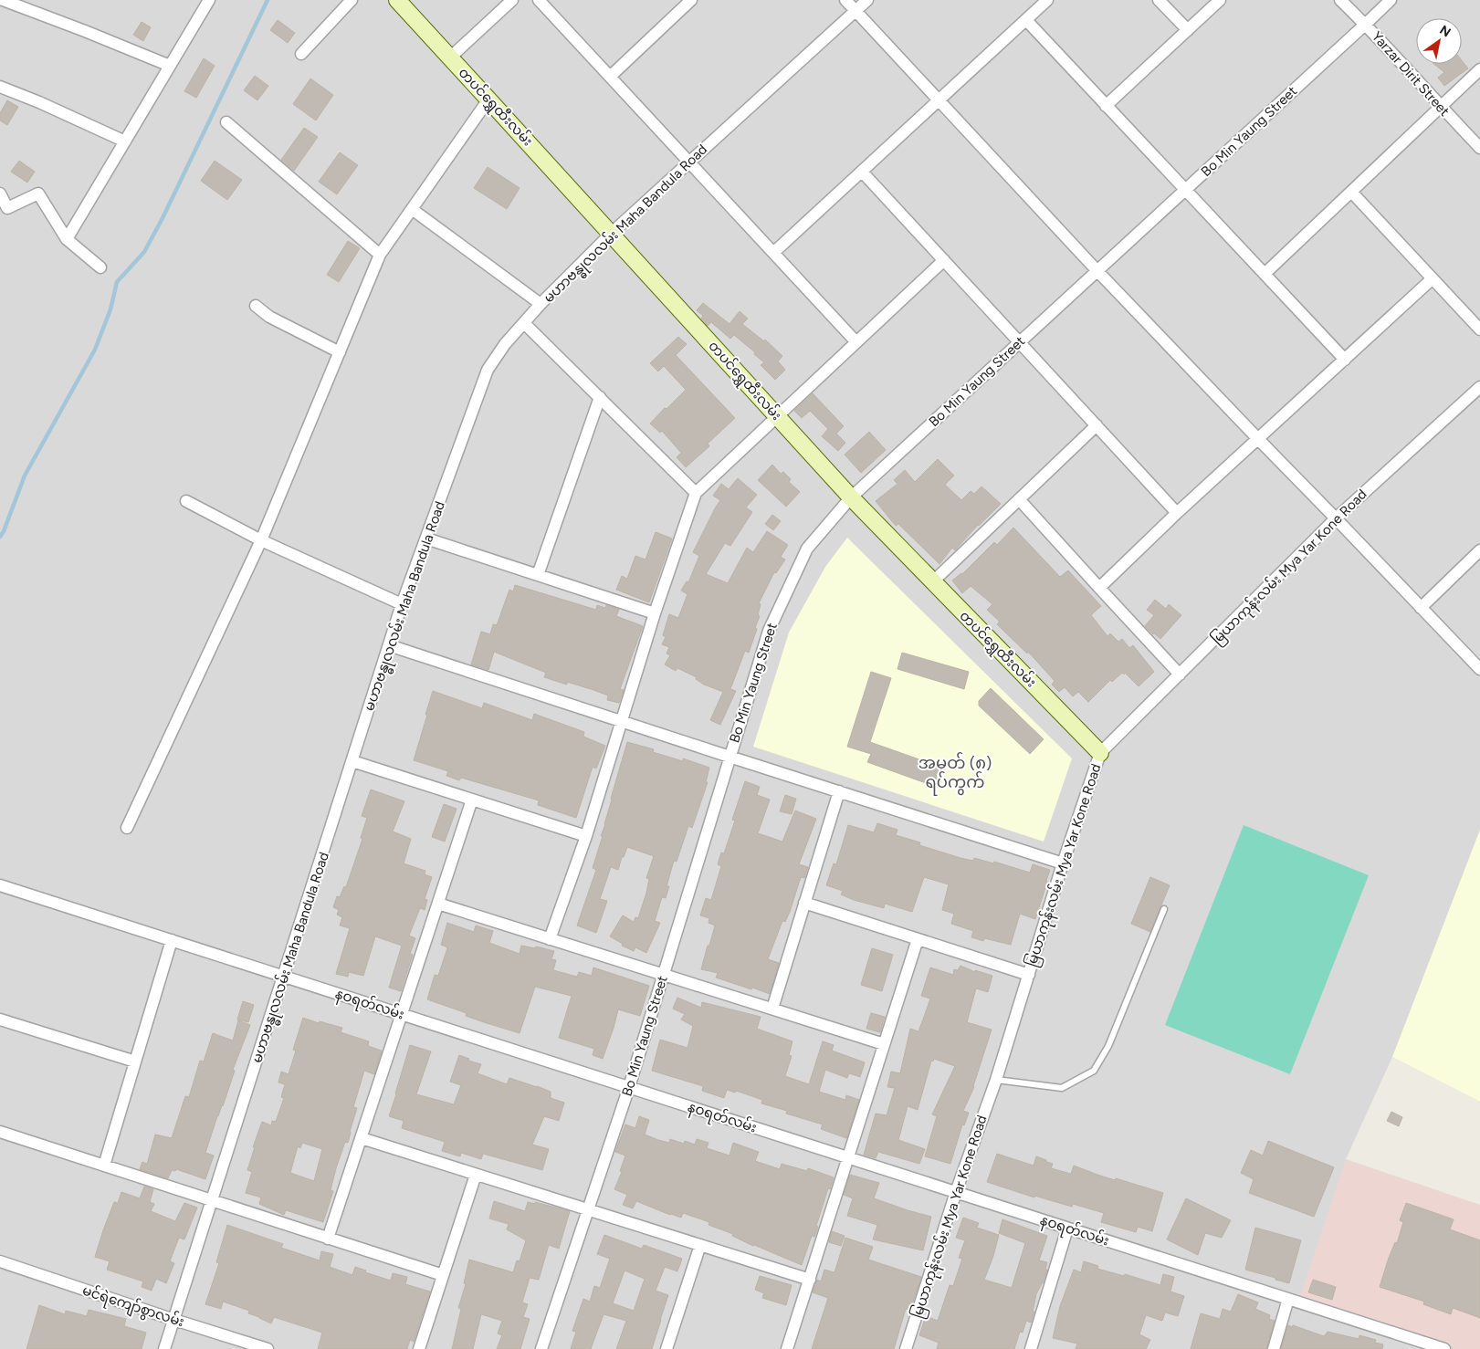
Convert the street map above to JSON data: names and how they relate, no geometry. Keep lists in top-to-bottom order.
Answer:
{
  "streets": {
    "street": [
      "Yarzar Dirit Street",
      "တပင်ရွှေထီးလမ်း",
      "Bo Min Yaung Street",
      "မဟာဗန္ဓုလလမ်း Maha Bandula Road",
      "မြယာကုန်းလမ်း Mya Yar Kone Road",
      "နဝရတ်လမ်း",
      "မင်ရဲကျော်စွာလမ်း"
    ]
  },
  "crossings": [
    ["Yarzar Dirit Street", "Bo Min Yaung Street"],
    ["တပင်ရွှေထီးလမ်း", "Bo Min Yaung Street"],
    ["တပင်ရွှေထီးလမ်း", "မဟာဗန္ဓုလလမ်း Maha Bandula Road"],
    ["တပင်ရွှေထီးလမ်း", "မြယာကုန်းလမ်း Mya Yar Kone Road"],
    ["Bo Min Yaung Street", "နဝရတ်လမ်း"],
    ["မဟာဗန္ဓုလလမ်း Maha Bandula Road", "နဝရတ်လမ်း"],
    ["မဟာဗန္ဓုလလမ်း Maha Bandula Road", "မင်ရဲကျော်စွာလမ်း"],
    ["မြယာကုန်းလမ်း Mya Yar Kone Road", "နဝရတ်လမ်း"]
  ],
  "districts": ["အမှတ် (၈) ရပ်ကွက်"],
  "north": "top right"
}
